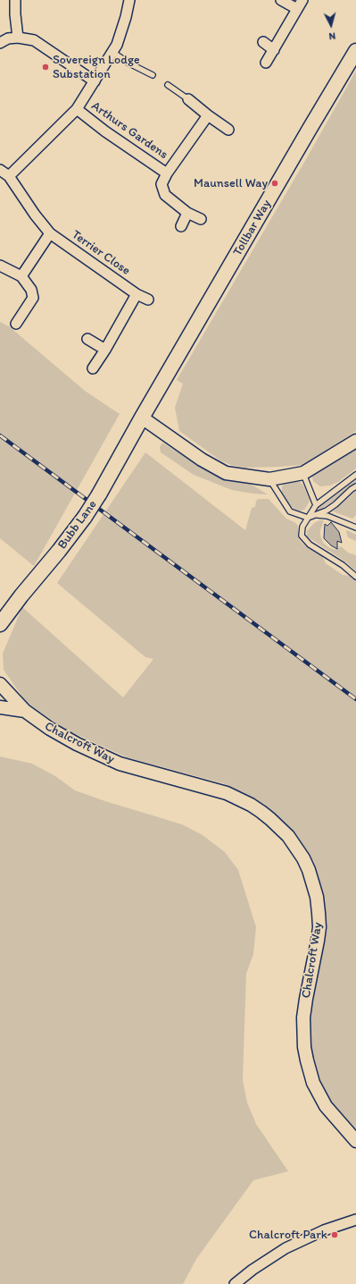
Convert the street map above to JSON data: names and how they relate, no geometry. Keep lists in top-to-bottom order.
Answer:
{
  "streets": {
    "main road": ["Tollbar Way", "Bubb Lane"],
    "street": ["Arthurs Gardens", "Terrier Close", "Chalcroft Way"]
  },
  "crossings": [
    ["Tollbar Way", "Bubb Lane"]
  ],
  "places": ["Sovereign Lodge Substation", "Maunsell Way", "Chalcroft Park"],
  "north": "bottom"
}
